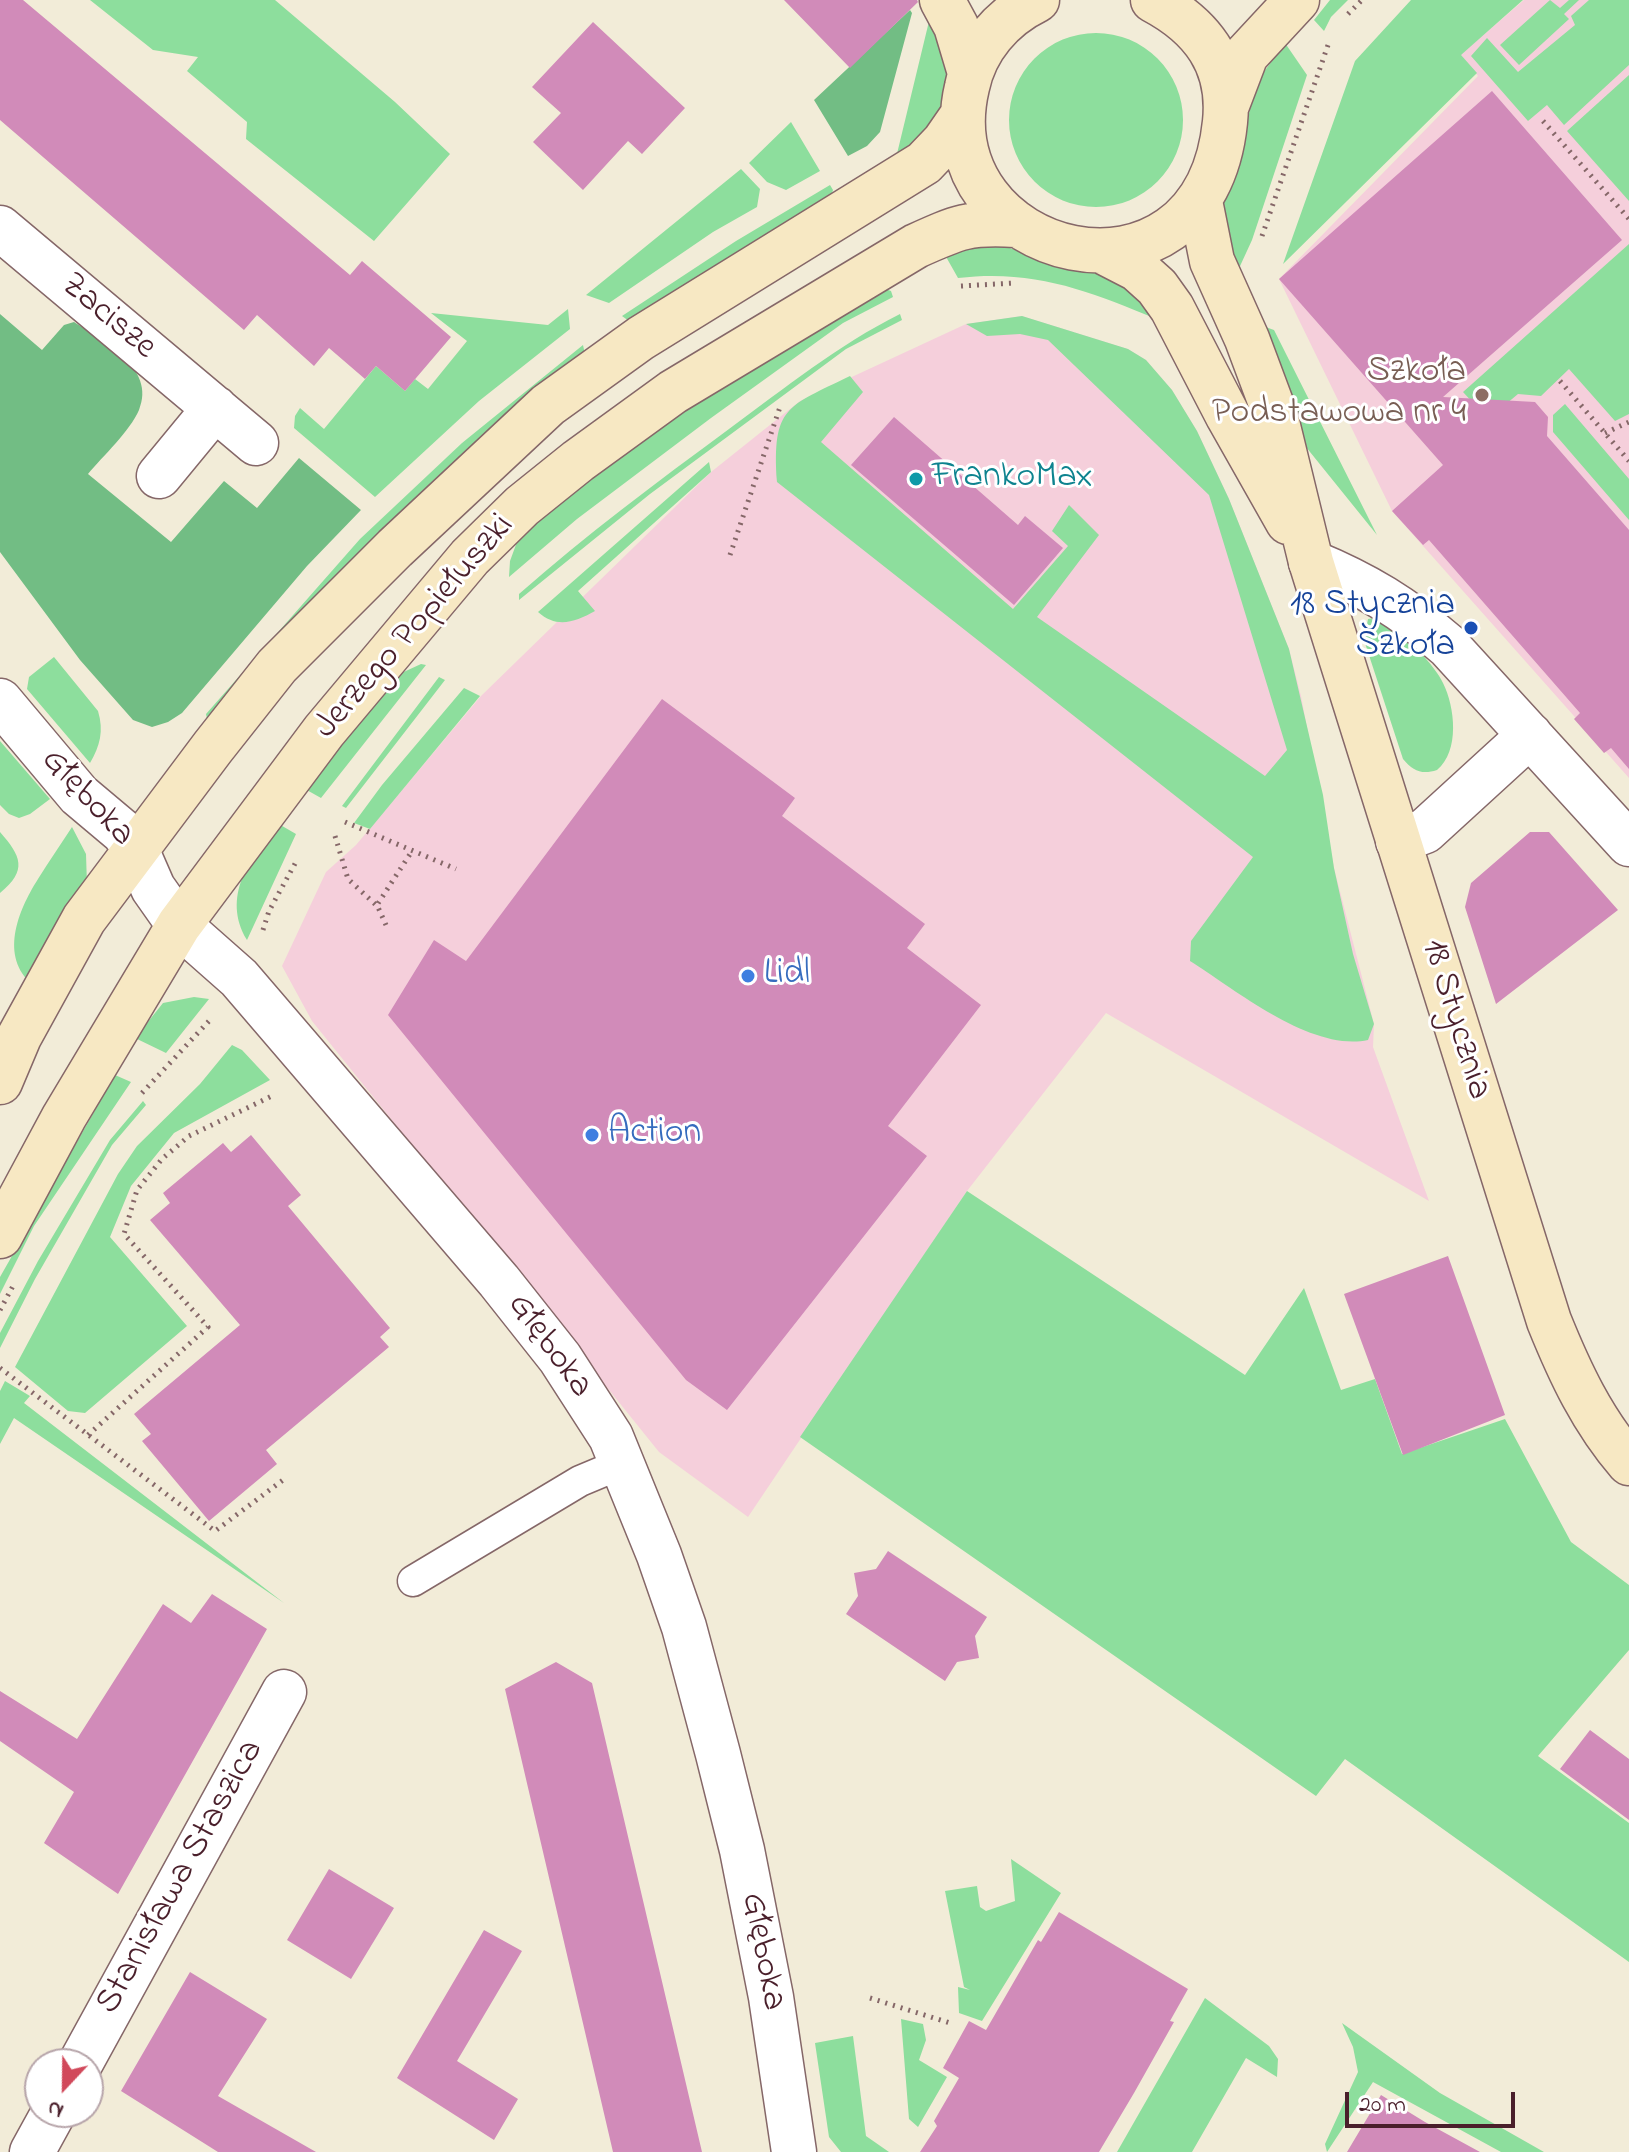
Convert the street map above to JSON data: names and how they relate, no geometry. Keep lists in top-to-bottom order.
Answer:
{
  "streets": {
    "main road": ["Jerzego Popiełuszki", "18 Stycznia"],
    "street": ["Zacisze", "Głęboka", "Stanisława Staszica"]
  },
  "crossings": [
    ["Jerzego Popiełuszki", "Głęboka"]
  ],
  "places": [
    "Szkoła Podstawowa nr 4",
    "FrankoMax",
    "18 Stycznia Szkoła",
    "Lidl",
    "Action"
  ],
  "scale_bar": "20 m",
  "north": "bottom"
}
